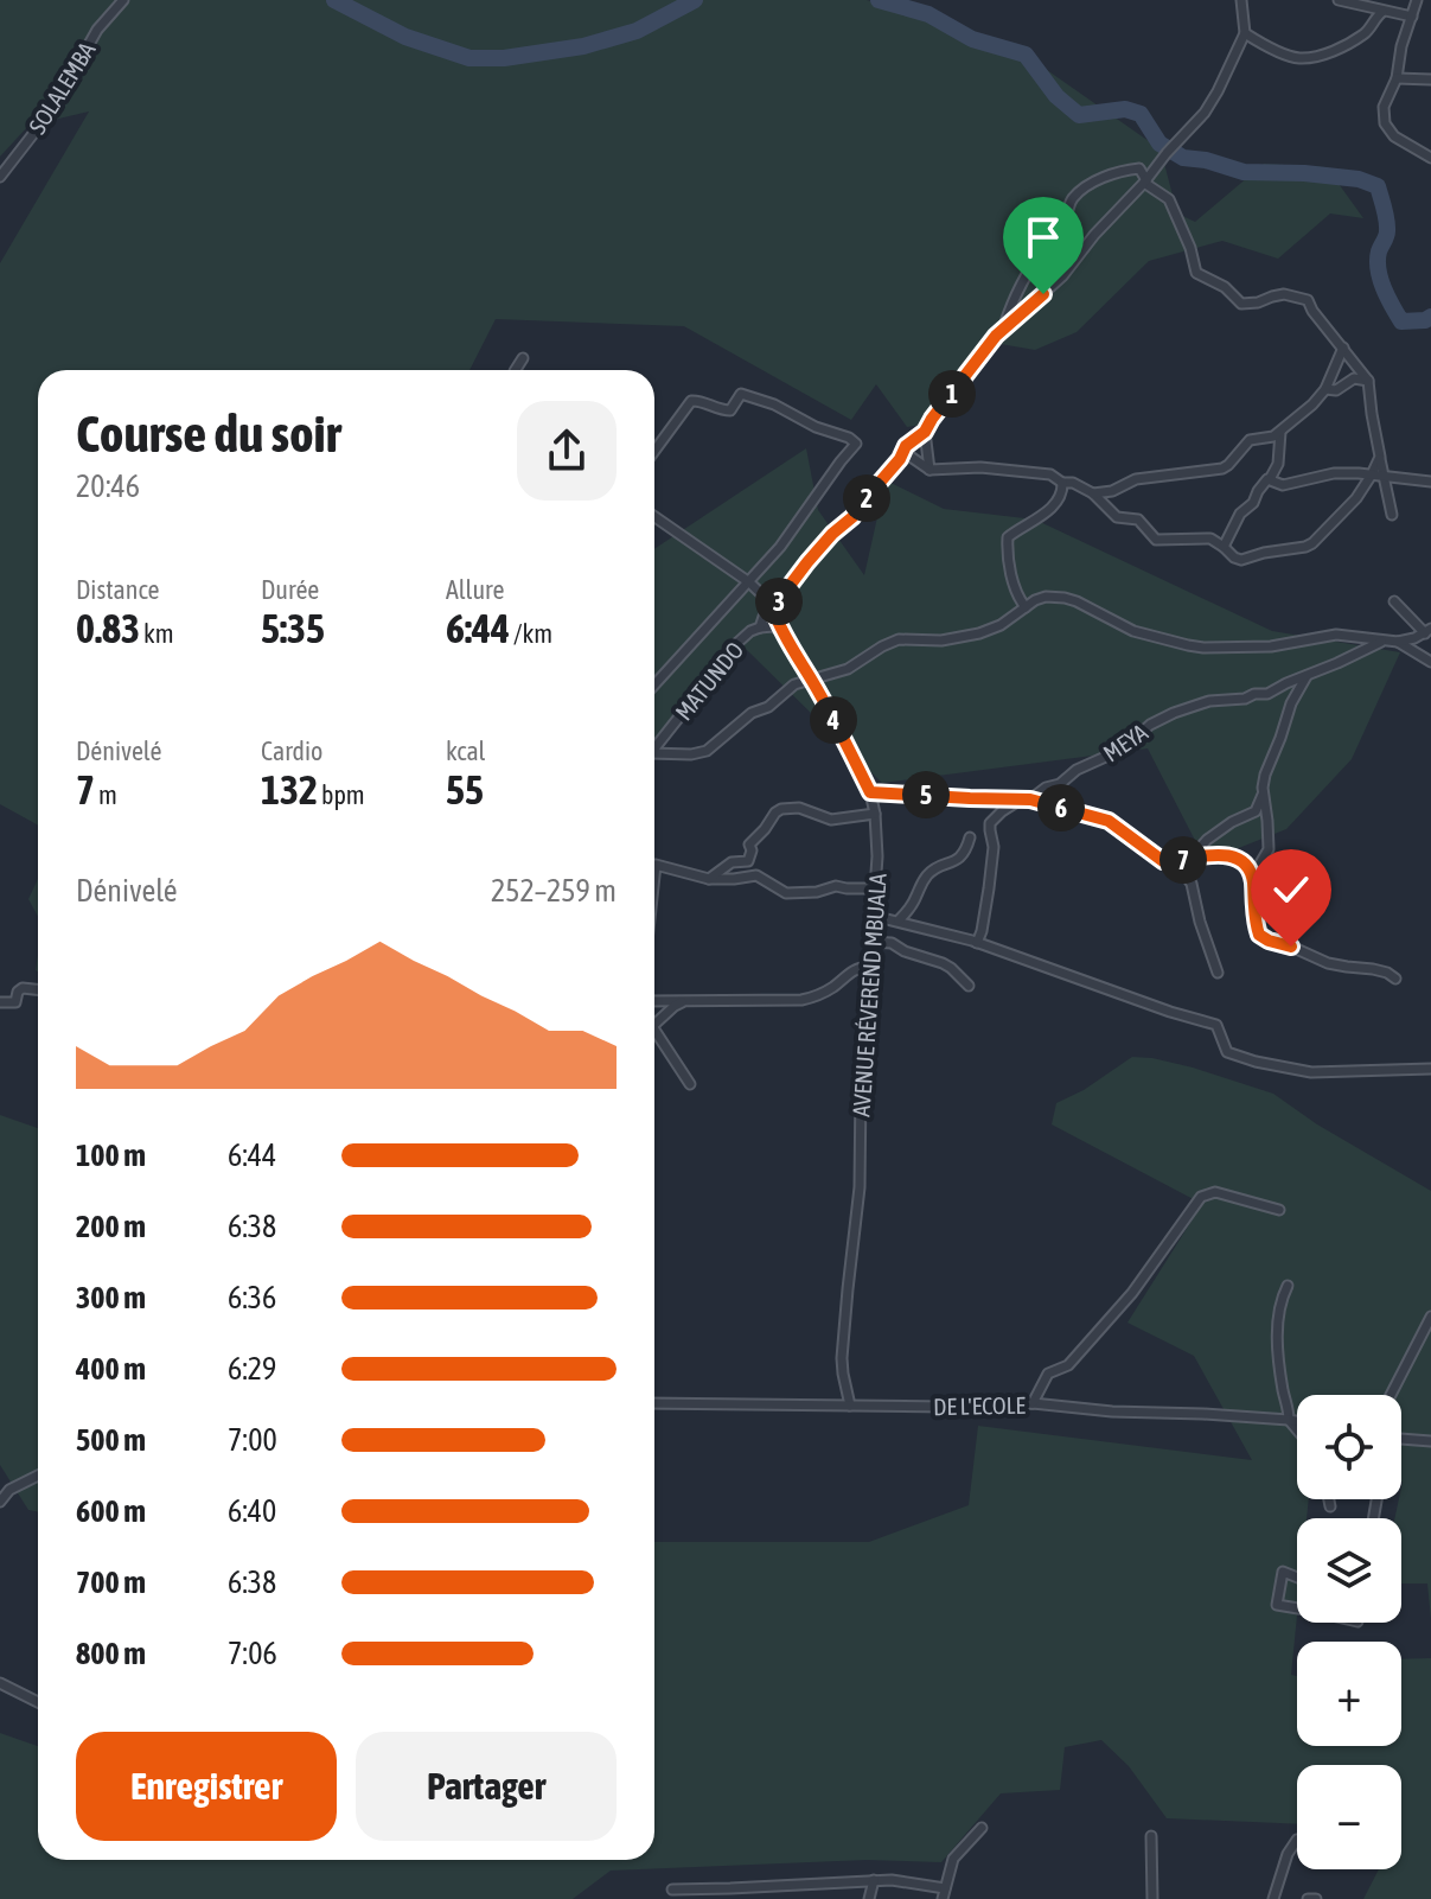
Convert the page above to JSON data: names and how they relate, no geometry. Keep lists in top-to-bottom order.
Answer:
{
  "streets": {
    "street": [
      "SOLALEMBA",
      "MATUNDO",
      "MEYA",
      "AVENUE RÉVEREND MBUALA",
      "DE L'ECOLE"
    ]
  },
  "crossings": [
    ["MATUNDO", "AVENUE RÉVEREND MBUALA"],
    ["AVENUE RÉVEREND MBUALA", "DE L'ECOLE"]
  ],
  "page": {
    "pins": [
      "1",
      "2",
      "3",
      "4",
      "5",
      "6",
      "7"
    ],
    "heading": ["Course du soir", "20:46"],
    "stats": [
      ["Distance", "0.83 km"],
      ["Durée", "5:35"],
      ["Allure", "6:44 /km"],
      ["Dénivelé", "7 m"],
      ["Cardio", "132 bpm"],
      ["kcal", "55"]
    ],
    "chart": ["Dénivelé", "252–259 m"],
    "list": [
      {
        "name": "100 m",
        "note": "6:44"
      },
      {
        "name": "200 m",
        "note": "6:38"
      },
      {
        "name": "300 m",
        "note": "6:36"
      },
      {
        "name": "400 m",
        "note": "6:29"
      },
      {
        "name": "500 m",
        "note": "7:00"
      },
      {
        "name": "600 m",
        "note": "6:40"
      },
      {
        "name": "700 m",
        "note": "6:38"
      },
      {
        "name": "800 m",
        "note": "7:06"
      }
    ],
    "map_buttons": ["+", "−"],
    "buttons": ["Enregistrer", "Partager"]
  }
}
